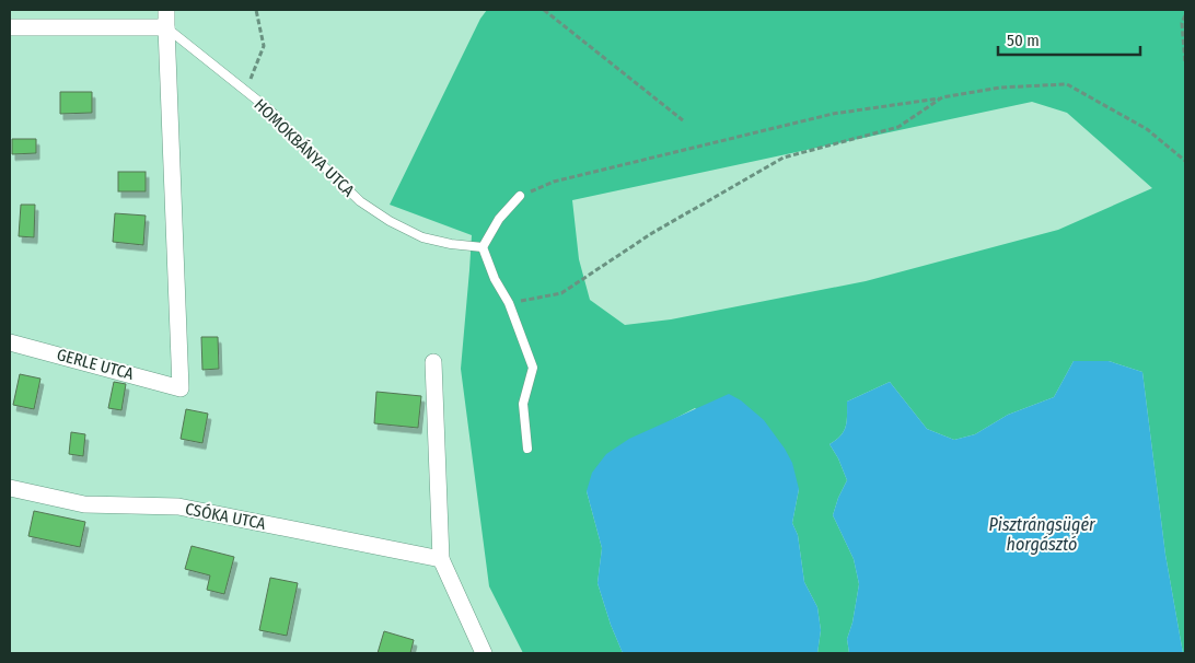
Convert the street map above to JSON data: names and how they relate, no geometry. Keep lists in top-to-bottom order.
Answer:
{
  "streets": {
    "street": ["GERLE UTCA", "CSÓKA UTCA"],
    "lane": ["HOMOKBÁNYA UTCA"]
  },
  "crossings": [
    ["HOMOKBÁNYA UTCA", "GERLE UTCA"]
  ],
  "water": ["Pisztrángsügér horgásztó"],
  "scale_bar": "50 m"
}
